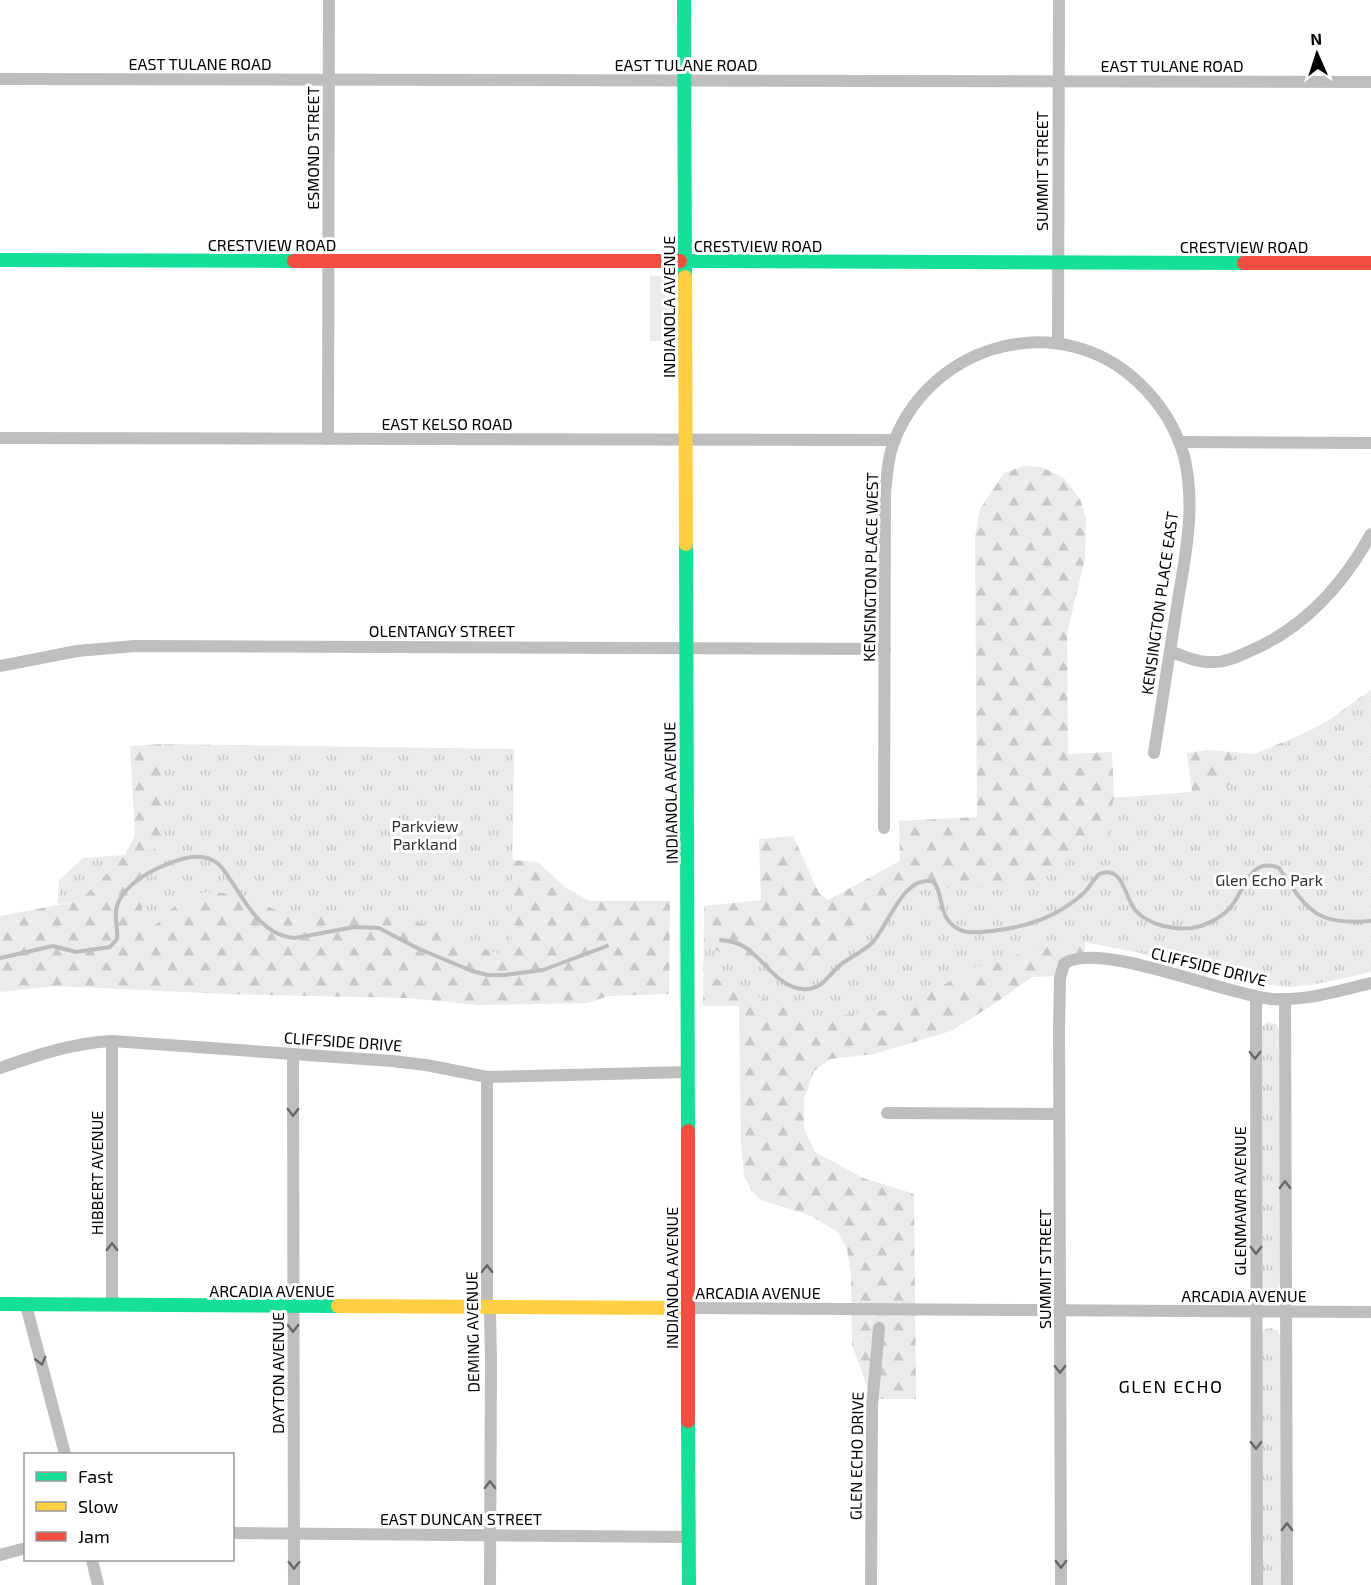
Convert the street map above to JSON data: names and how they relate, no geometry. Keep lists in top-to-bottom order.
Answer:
{
  "streets": {
    "street": [
      "EAST TULANE ROAD",
      "ESMOND STREET",
      "SUMMIT STREET",
      "CRESTVIEW ROAD",
      "INDIANOLA AVENUE",
      "EAST KELSO ROAD",
      "KENSINGTON PLACE WEST",
      "KENSINGTON PLACE EAST",
      "OLENTANGY STREET",
      "CLIFFSIDE DRIVE",
      "HIBBERT AVENUE",
      "GLENMAWR AVENUE",
      "ARCADIA AVENUE",
      "DEMING AVENUE",
      "DAYTON AVENUE",
      "GLEN ECHO DRIVE",
      "EAST DUNCAN STREET"
    ]
  },
  "crossings": [
    ["EAST TULANE ROAD", "ESMOND STREET"],
    ["EAST TULANE ROAD", "SUMMIT STREET"],
    ["EAST TULANE ROAD", "INDIANOLA AVENUE"],
    ["ESMOND STREET", "CRESTVIEW ROAD"],
    ["ESMOND STREET", "EAST KELSO ROAD"],
    ["SUMMIT STREET", "CRESTVIEW ROAD"],
    ["SUMMIT STREET", "KENSINGTON PLACE WEST"],
    ["SUMMIT STREET", "KENSINGTON PLACE EAST"],
    ["SUMMIT STREET", "CLIFFSIDE DRIVE"],
    ["SUMMIT STREET", "ARCADIA AVENUE"],
    ["CRESTVIEW ROAD", "INDIANOLA AVENUE"],
    ["INDIANOLA AVENUE", "EAST KELSO ROAD"],
    ["INDIANOLA AVENUE", "OLENTANGY STREET"],
    ["INDIANOLA AVENUE", "CLIFFSIDE DRIVE"],
    ["INDIANOLA AVENUE", "ARCADIA AVENUE"],
    ["INDIANOLA AVENUE", "EAST DUNCAN STREET"],
    ["EAST KELSO ROAD", "KENSINGTON PLACE WEST"],
    ["KENSINGTON PLACE WEST", "KENSINGTON PLACE EAST"],
    ["KENSINGTON PLACE WEST", "OLENTANGY STREET"],
    ["CLIFFSIDE DRIVE", "HIBBERT AVENUE"],
    ["CLIFFSIDE DRIVE", "GLENMAWR AVENUE"],
    ["CLIFFSIDE DRIVE", "DEMING AVENUE"],
    ["CLIFFSIDE DRIVE", "DAYTON AVENUE"],
    ["HIBBERT AVENUE", "ARCADIA AVENUE"],
    ["GLENMAWR AVENUE", "ARCADIA AVENUE"],
    ["ARCADIA AVENUE", "DEMING AVENUE"],
    ["ARCADIA AVENUE", "DAYTON AVENUE"],
    ["DEMING AVENUE", "EAST DUNCAN STREET"],
    ["DAYTON AVENUE", "EAST DUNCAN STREET"]
  ],
  "one_way": ["HIBBERT AVENUE", "DEMING AVENUE", "DAYTON AVENUE"],
  "districts": ["GLEN ECHO"],
  "parks": ["Parkview Parkland", "Glen Echo Park"],
  "legend": ["Fast", "Slow", "Jam"],
  "north": "top"
}
